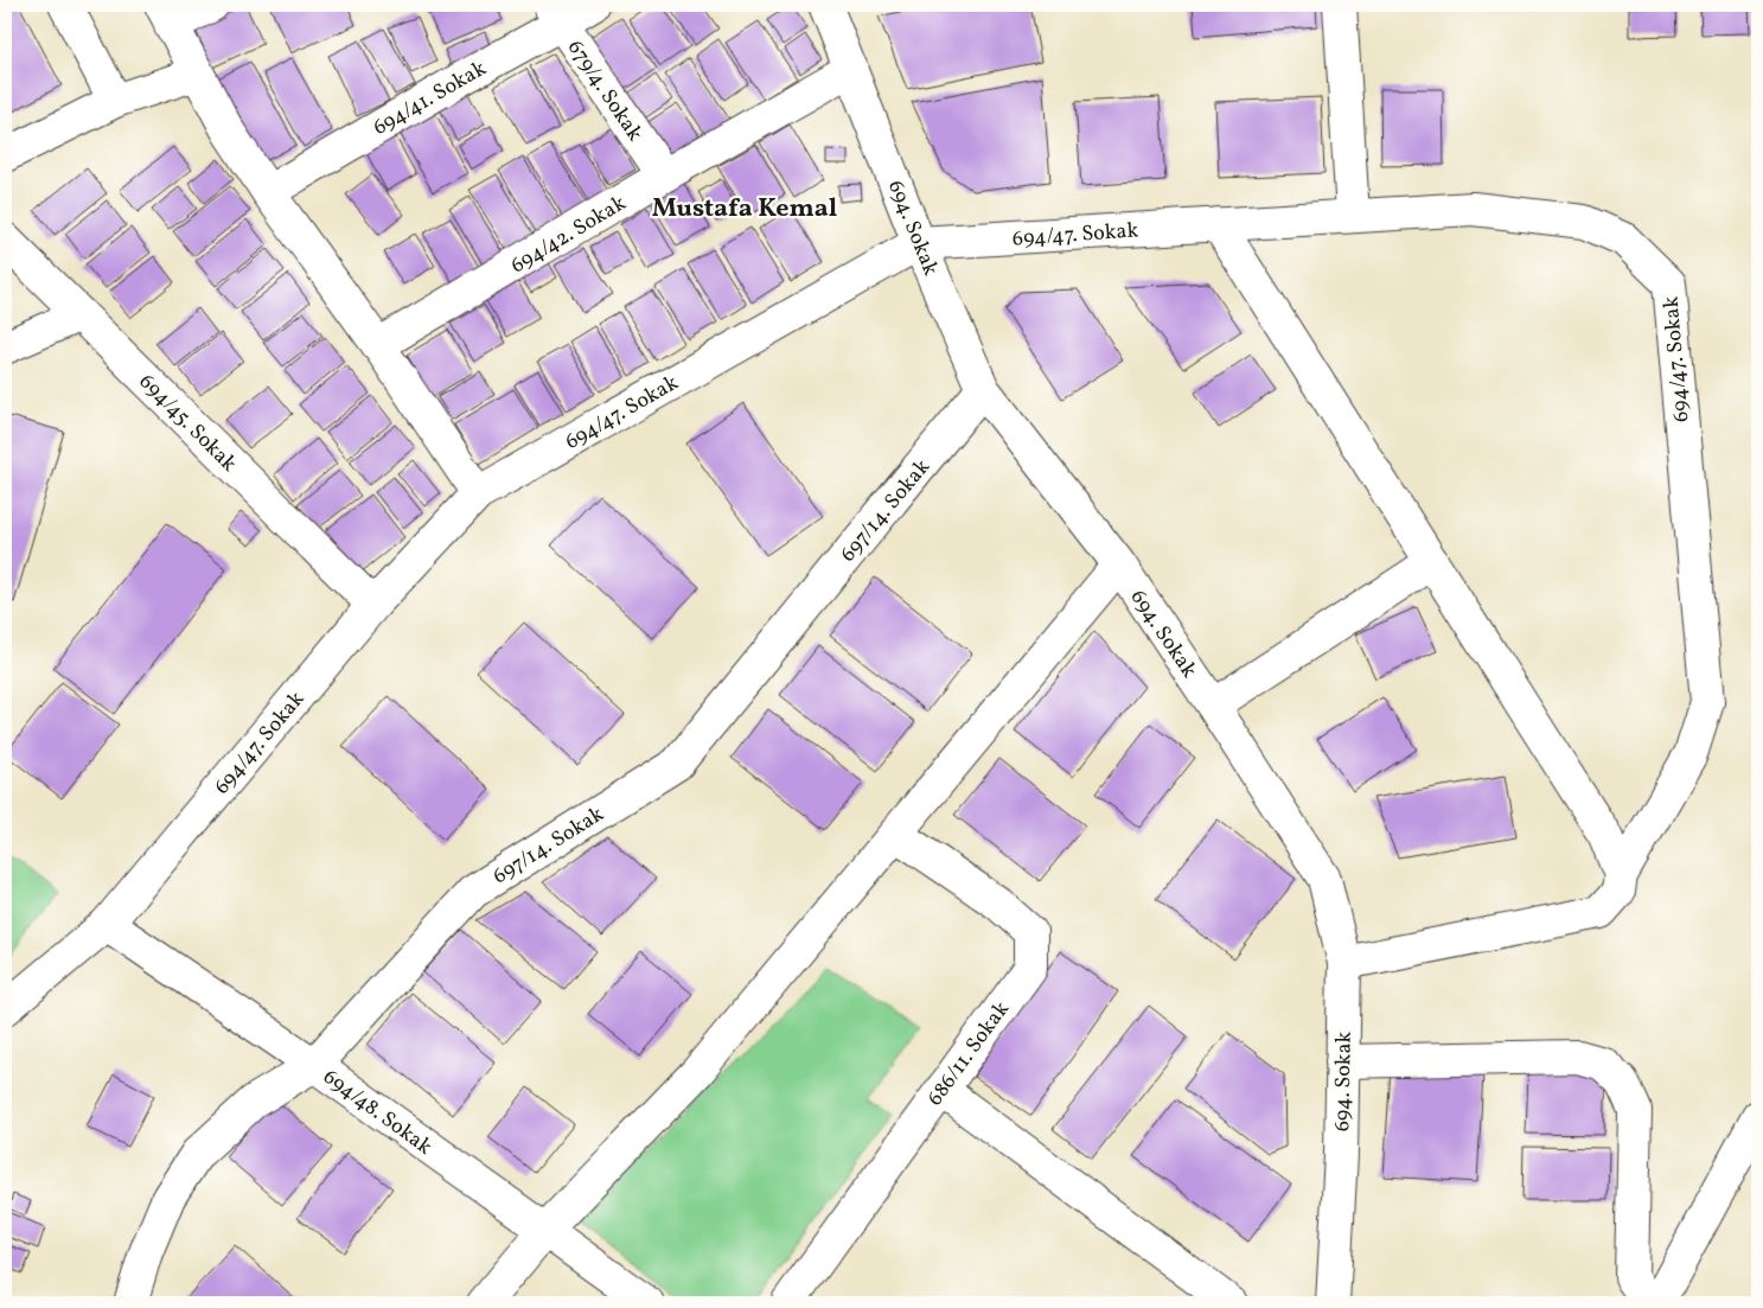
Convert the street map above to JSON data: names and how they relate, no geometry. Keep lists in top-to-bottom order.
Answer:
{
  "streets": {
    "street": [
      "679/4. Sokak",
      "694/41. Sokak",
      "694. Sokak",
      "694/42. Sokak",
      "694/47. Sokak",
      "694/45. Sokak",
      "697/14. Sokak",
      "686/11. Sokak",
      "694/48. Sokak"
    ]
  },
  "crossings": [
    ["679/4. Sokak", "694/41. Sokak"],
    ["679/4. Sokak", "694/42. Sokak"],
    ["694. Sokak", "694/42. Sokak"],
    ["694. Sokak", "694/47. Sokak"],
    ["694. Sokak", "697/14. Sokak"],
    ["694/47. Sokak", "694/45. Sokak"],
    ["694/47. Sokak", "694/48. Sokak"],
    ["697/14. Sokak", "694/48. Sokak"]
  ],
  "districts": ["Mustafa Kemal"]
}
